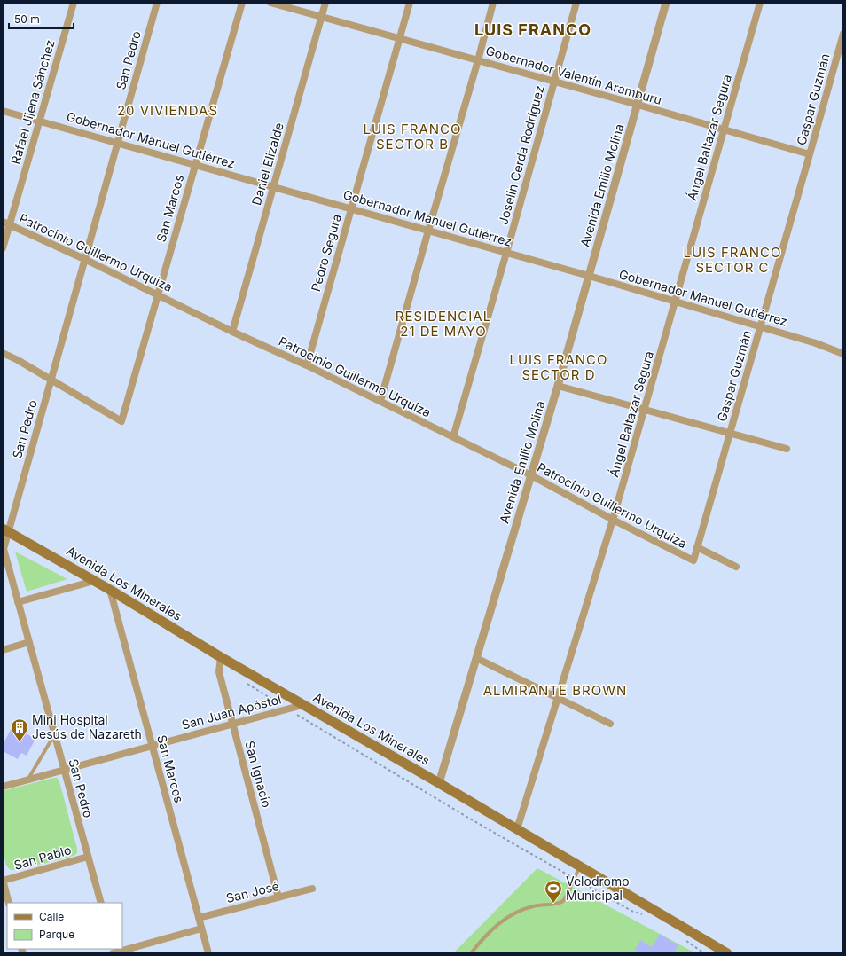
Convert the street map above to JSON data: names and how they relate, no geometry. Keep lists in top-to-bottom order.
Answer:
{
  "streets": {
    "main road": ["Avenida Los Minerales"],
    "street": [
      "San Pedro",
      "Gobernador Valentín Aramburu",
      "Gaspar Guzmán",
      "Rafael Jijena Sánchez",
      "Ángel Baltazar Segura",
      "Gobernador Manuel Gutiérrez",
      "Joselín Cerda Rodríguez",
      "Daniel Elizalde",
      "Avenida Emilio Molina",
      "San Marcos",
      "Patrocinio Guillermo Urquiza",
      "Pedro Segura",
      "San Juan Apóstol",
      "San Ignacio",
      "San Pablo",
      "San José"
    ]
  },
  "crossings": [
    ["San Pedro", "Gobernador Manuel Gutiérrez"],
    ["San Pedro", "San Marcos"],
    ["San Pedro", "Patrocinio Guillermo Urquiza"],
    ["San Pedro", "Avenida Los Minerales"],
    ["San Pedro", "San Juan Apóstol"],
    ["San Pedro", "San Pablo"],
    ["Gobernador Valentín Aramburu", "Gaspar Guzmán"],
    ["Gobernador Valentín Aramburu", "Ángel Baltazar Segura"],
    ["Gobernador Valentín Aramburu", "Joselín Cerda Rodríguez"],
    ["Gobernador Valentín Aramburu", "Daniel Elizalde"],
    ["Gobernador Valentín Aramburu", "Avenida Emilio Molina"],
    ["Gobernador Valentín Aramburu", "Pedro Segura"],
    ["Gaspar Guzmán", "Gobernador Manuel Gutiérrez"],
    ["Gaspar Guzmán", "Patrocinio Guillermo Urquiza"],
    ["Rafael Jijena Sánchez", "Gobernador Manuel Gutiérrez"],
    ["Rafael Jijena Sánchez", "Patrocinio Guillermo Urquiza"],
    ["Ángel Baltazar Segura", "Gobernador Manuel Gutiérrez"],
    ["Ángel Baltazar Segura", "Patrocinio Guillermo Urquiza"],
    ["Ángel Baltazar Segura", "Avenida Los Minerales"],
    ["Gobernador Manuel Gutiérrez", "Joselín Cerda Rodríguez"],
    ["Gobernador Manuel Gutiérrez", "Daniel Elizalde"],
    ["Gobernador Manuel Gutiérrez", "Avenida Emilio Molina"],
    ["Gobernador Manuel Gutiérrez", "San Marcos"],
    ["Gobernador Manuel Gutiérrez", "Pedro Segura"],
    ["Joselín Cerda Rodríguez", "Patrocinio Guillermo Urquiza"],
    ["Daniel Elizalde", "Patrocinio Guillermo Urquiza"],
    ["Avenida Emilio Molina", "Patrocinio Guillermo Urquiza"],
    ["Avenida Emilio Molina", "Avenida Los Minerales"],
    ["San Marcos", "Patrocinio Guillermo Urquiza"],
    ["San Marcos", "Avenida Los Minerales"],
    ["San Marcos", "San Juan Apóstol"],
    ["San Marcos", "San José"],
    ["Patrocinio Guillermo Urquiza", "Pedro Segura"],
    ["Avenida Los Minerales", "San Juan Apóstol"],
    ["Avenida Los Minerales", "San Ignacio"],
    ["San Juan Apóstol", "San Ignacio"],
    ["San Ignacio", "San José"]
  ],
  "districts": [
    "LUIS FRANCO",
    "20 VIVIENDAS",
    "LUIS FRANCO SECTOR B",
    "LUIS FRANCO SECTOR C",
    "RESIDENCIAL 21 DE MAYO",
    "LUIS FRANCO SECTOR D",
    "ALMIRANTE BROWN"
  ],
  "places": {
    "building": ["Mini Hospital Jesús de Nazareth"],
    "sports": ["Velodromo Municipal"]
  },
  "legend": ["Calle", "Parque"],
  "scale_bar": "50 m"
}
